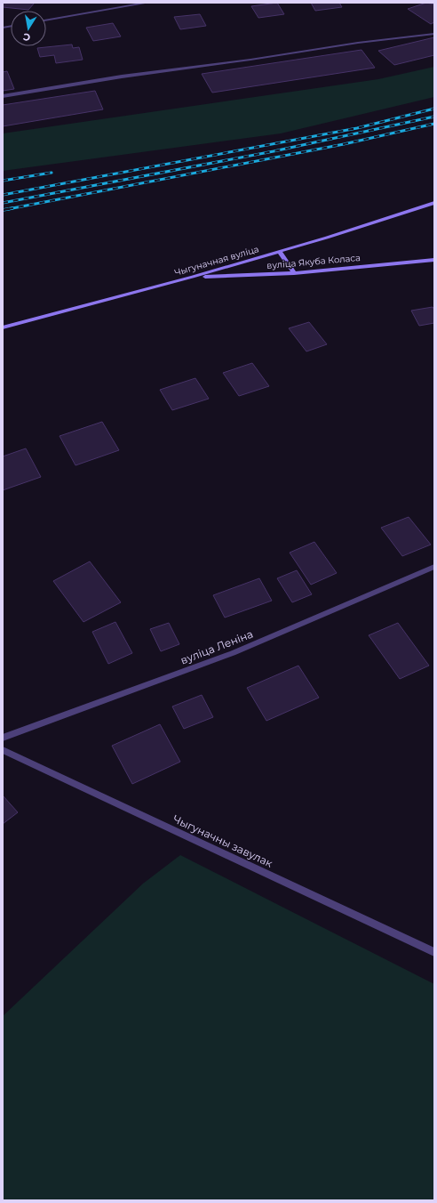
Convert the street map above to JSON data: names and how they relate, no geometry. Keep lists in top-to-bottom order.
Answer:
{
  "streets": {
    "street": [
      "Чыгуначная вуліца",
      "вуліца Якуба Коласа",
      "вуліца Леніна",
      "Чыгуначны завулак"
    ]
  },
  "crossings": [
    ["Чыгуначная вуліца", "вуліца Якуба Коласа"]
  ],
  "north": "bottom"
}
